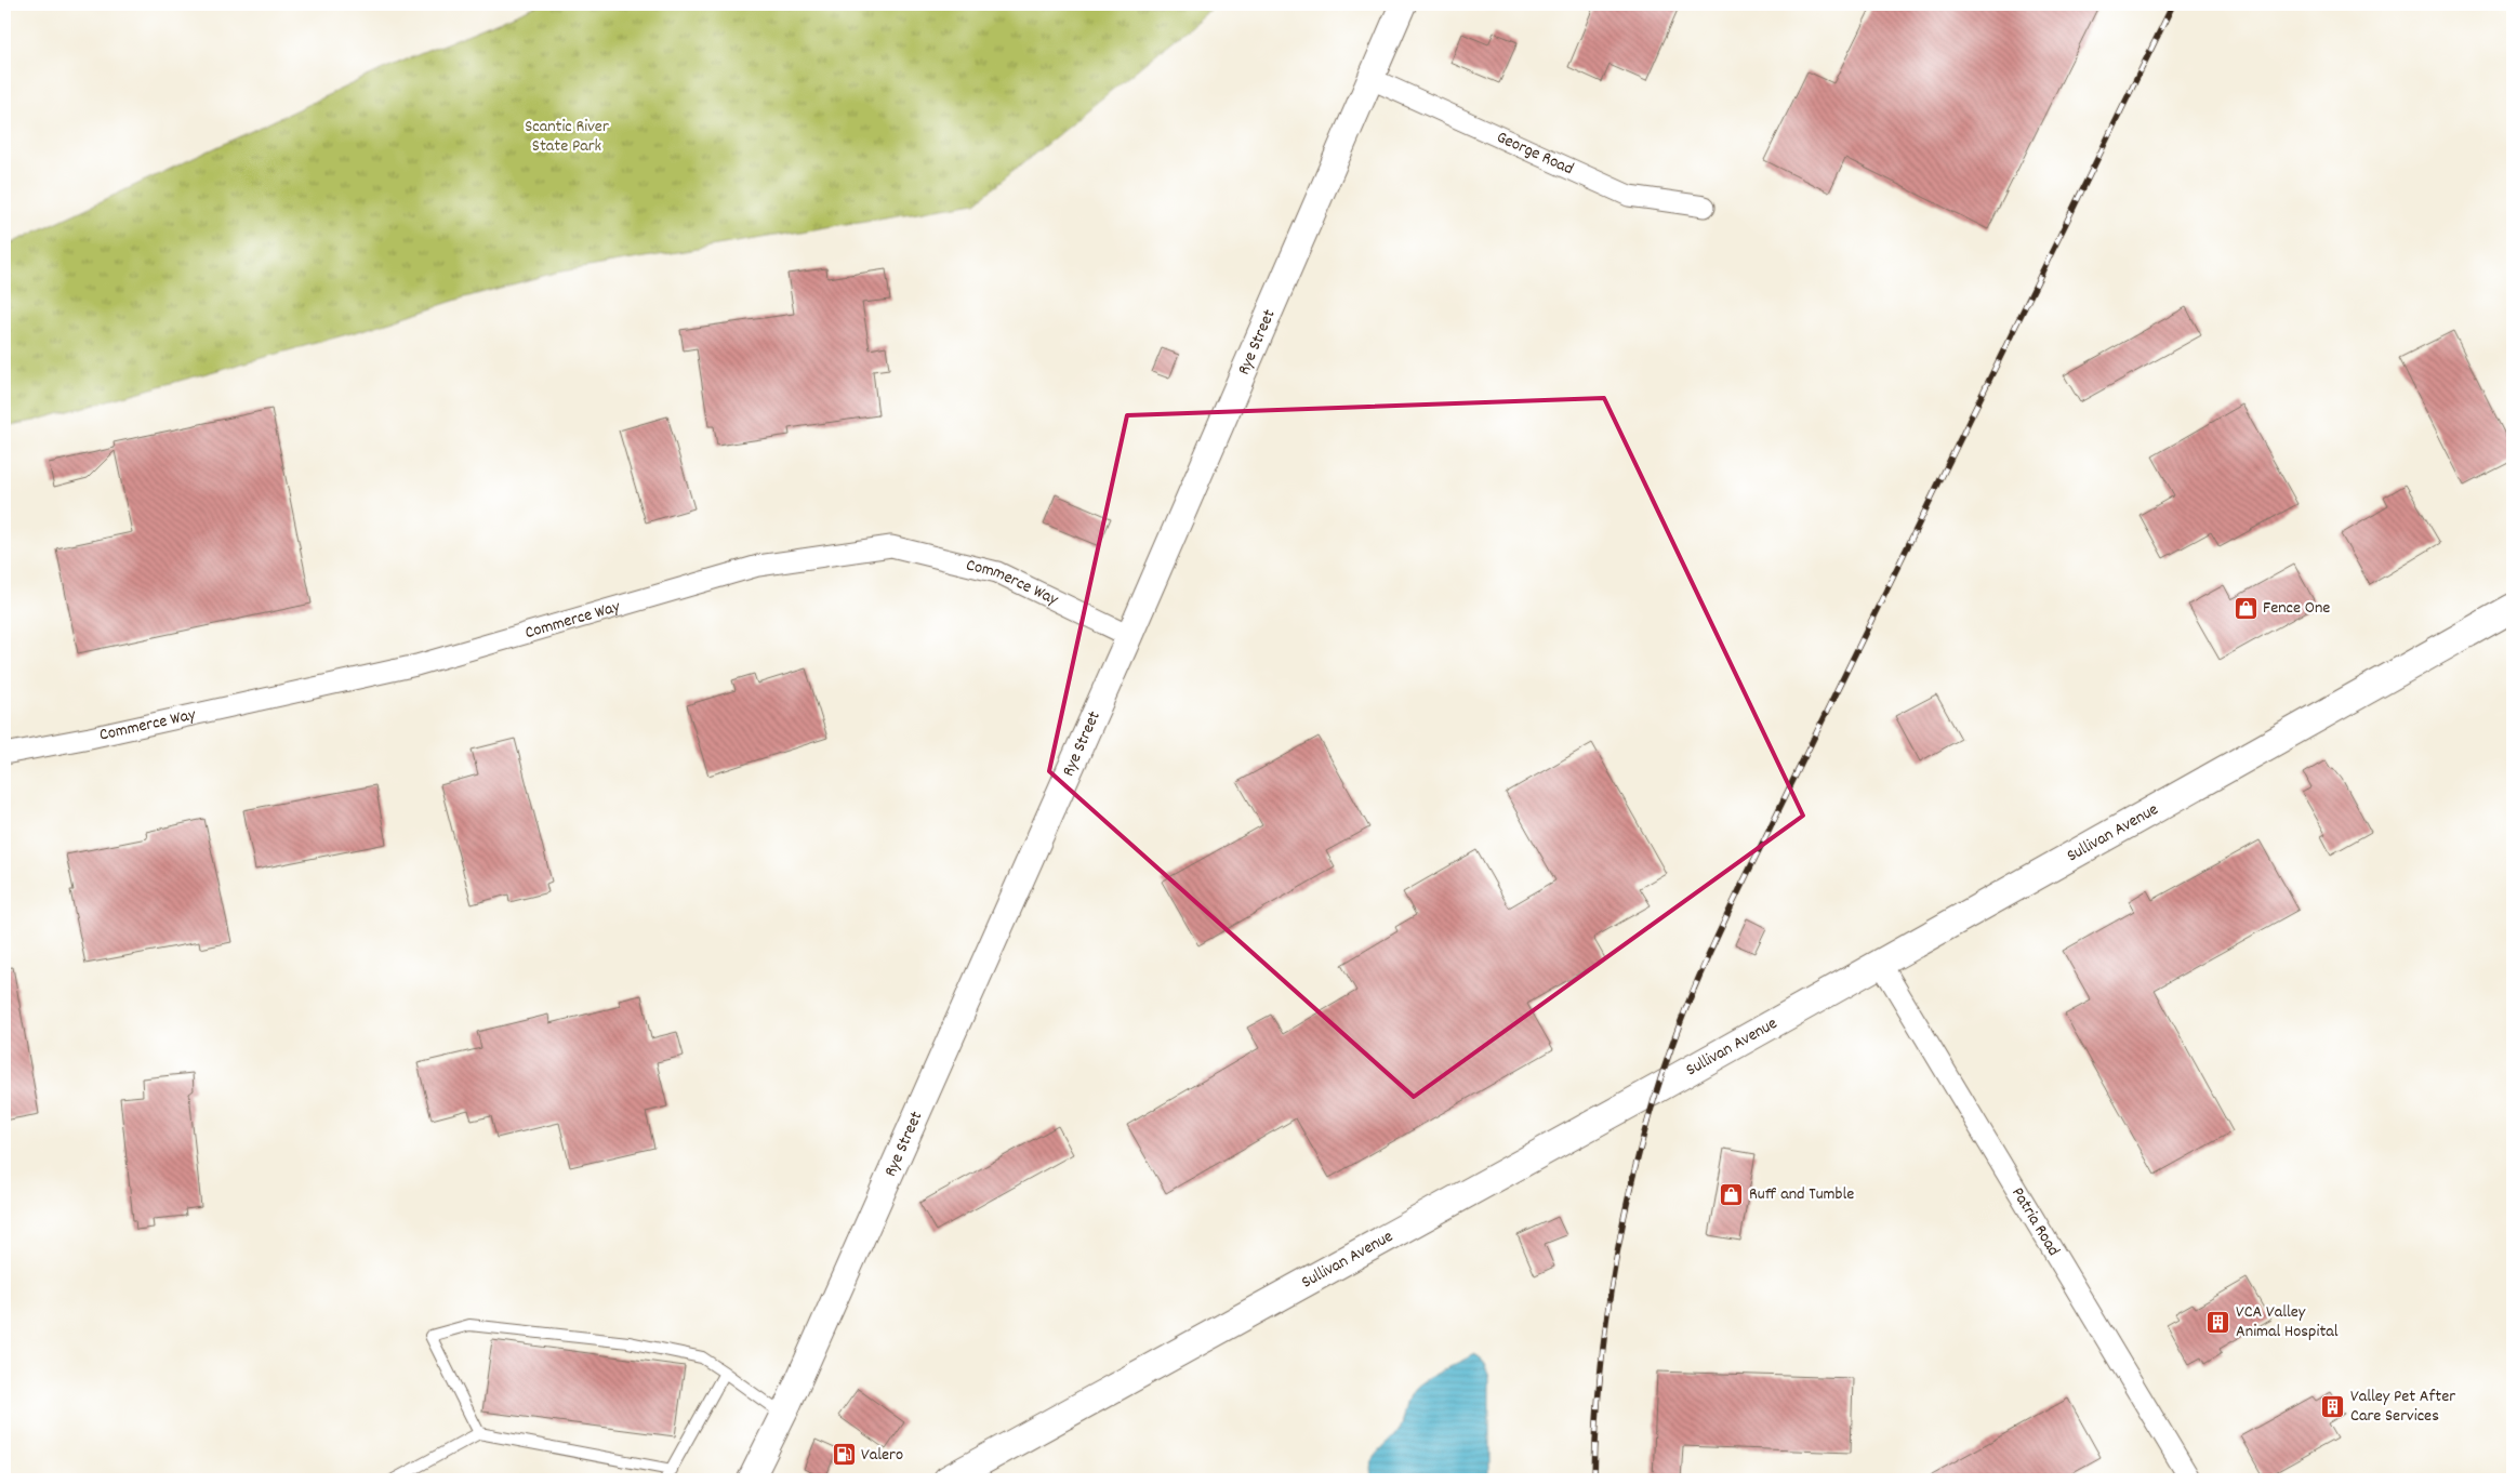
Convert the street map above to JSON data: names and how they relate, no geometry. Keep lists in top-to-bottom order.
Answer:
{
  "streets": {
    "main road": ["Sullivan Avenue"],
    "street": [
      "George Road",
      "Rye Street",
      "Commerce Way",
      "Patria Road"
    ]
  },
  "crossings": [
    ["George Road", "Rye Street"],
    ["Rye Street", "Commerce Way"],
    ["Sullivan Avenue", "Patria Road"]
  ],
  "parks": ["Scantic River State Park"],
  "places": {
    "shop": ["Fence One", "Ruff and Tumble"],
    "building": ["VCA Valley Animal Hospital", "Valley Pet After Care Services"],
    "fuel station": ["Valero"]
  }
}
